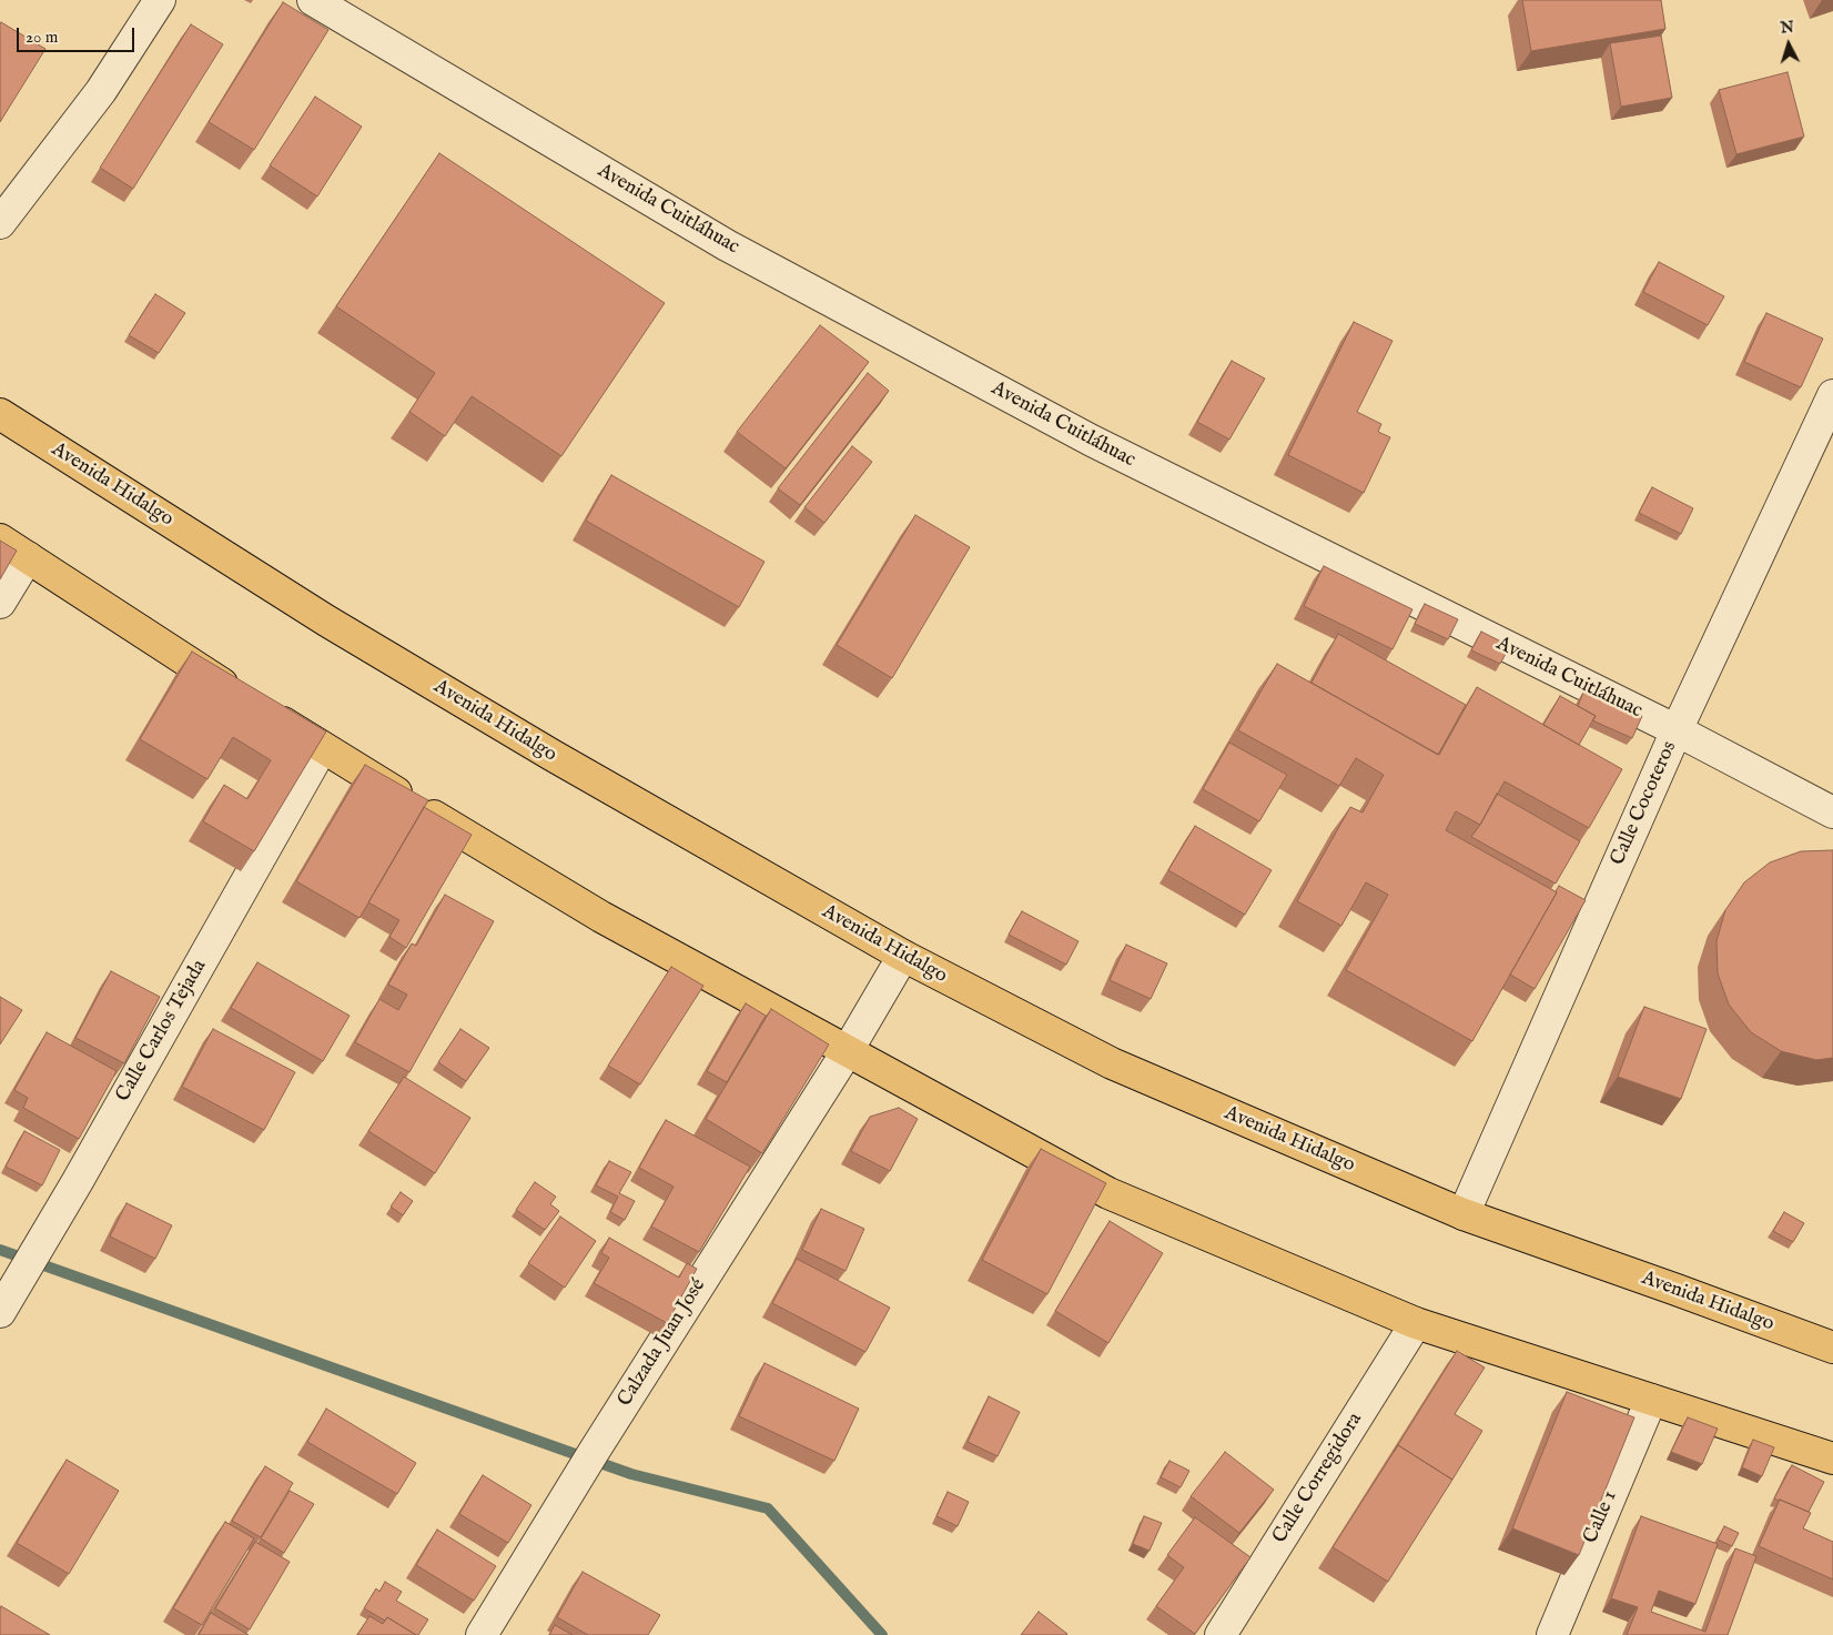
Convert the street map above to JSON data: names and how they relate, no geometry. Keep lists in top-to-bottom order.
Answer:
{
  "streets": {
    "main road": ["Avenida Hidalgo"],
    "street": [
      "Avenida Cuitláhuac",
      "Calle Cocoteros",
      "Calle Carlos Tejada",
      "Calzada Juan José",
      "Calle Corregidora",
      "Calle 1"
    ]
  },
  "crossings": [
    ["Avenida Cuitláhuac", "Calle Cocoteros"],
    ["Avenida Hidalgo", "Calle Cocoteros"],
    ["Avenida Hidalgo", "Calzada Juan José"]
  ],
  "scale_bar": "20 m",
  "north": "top"
}
